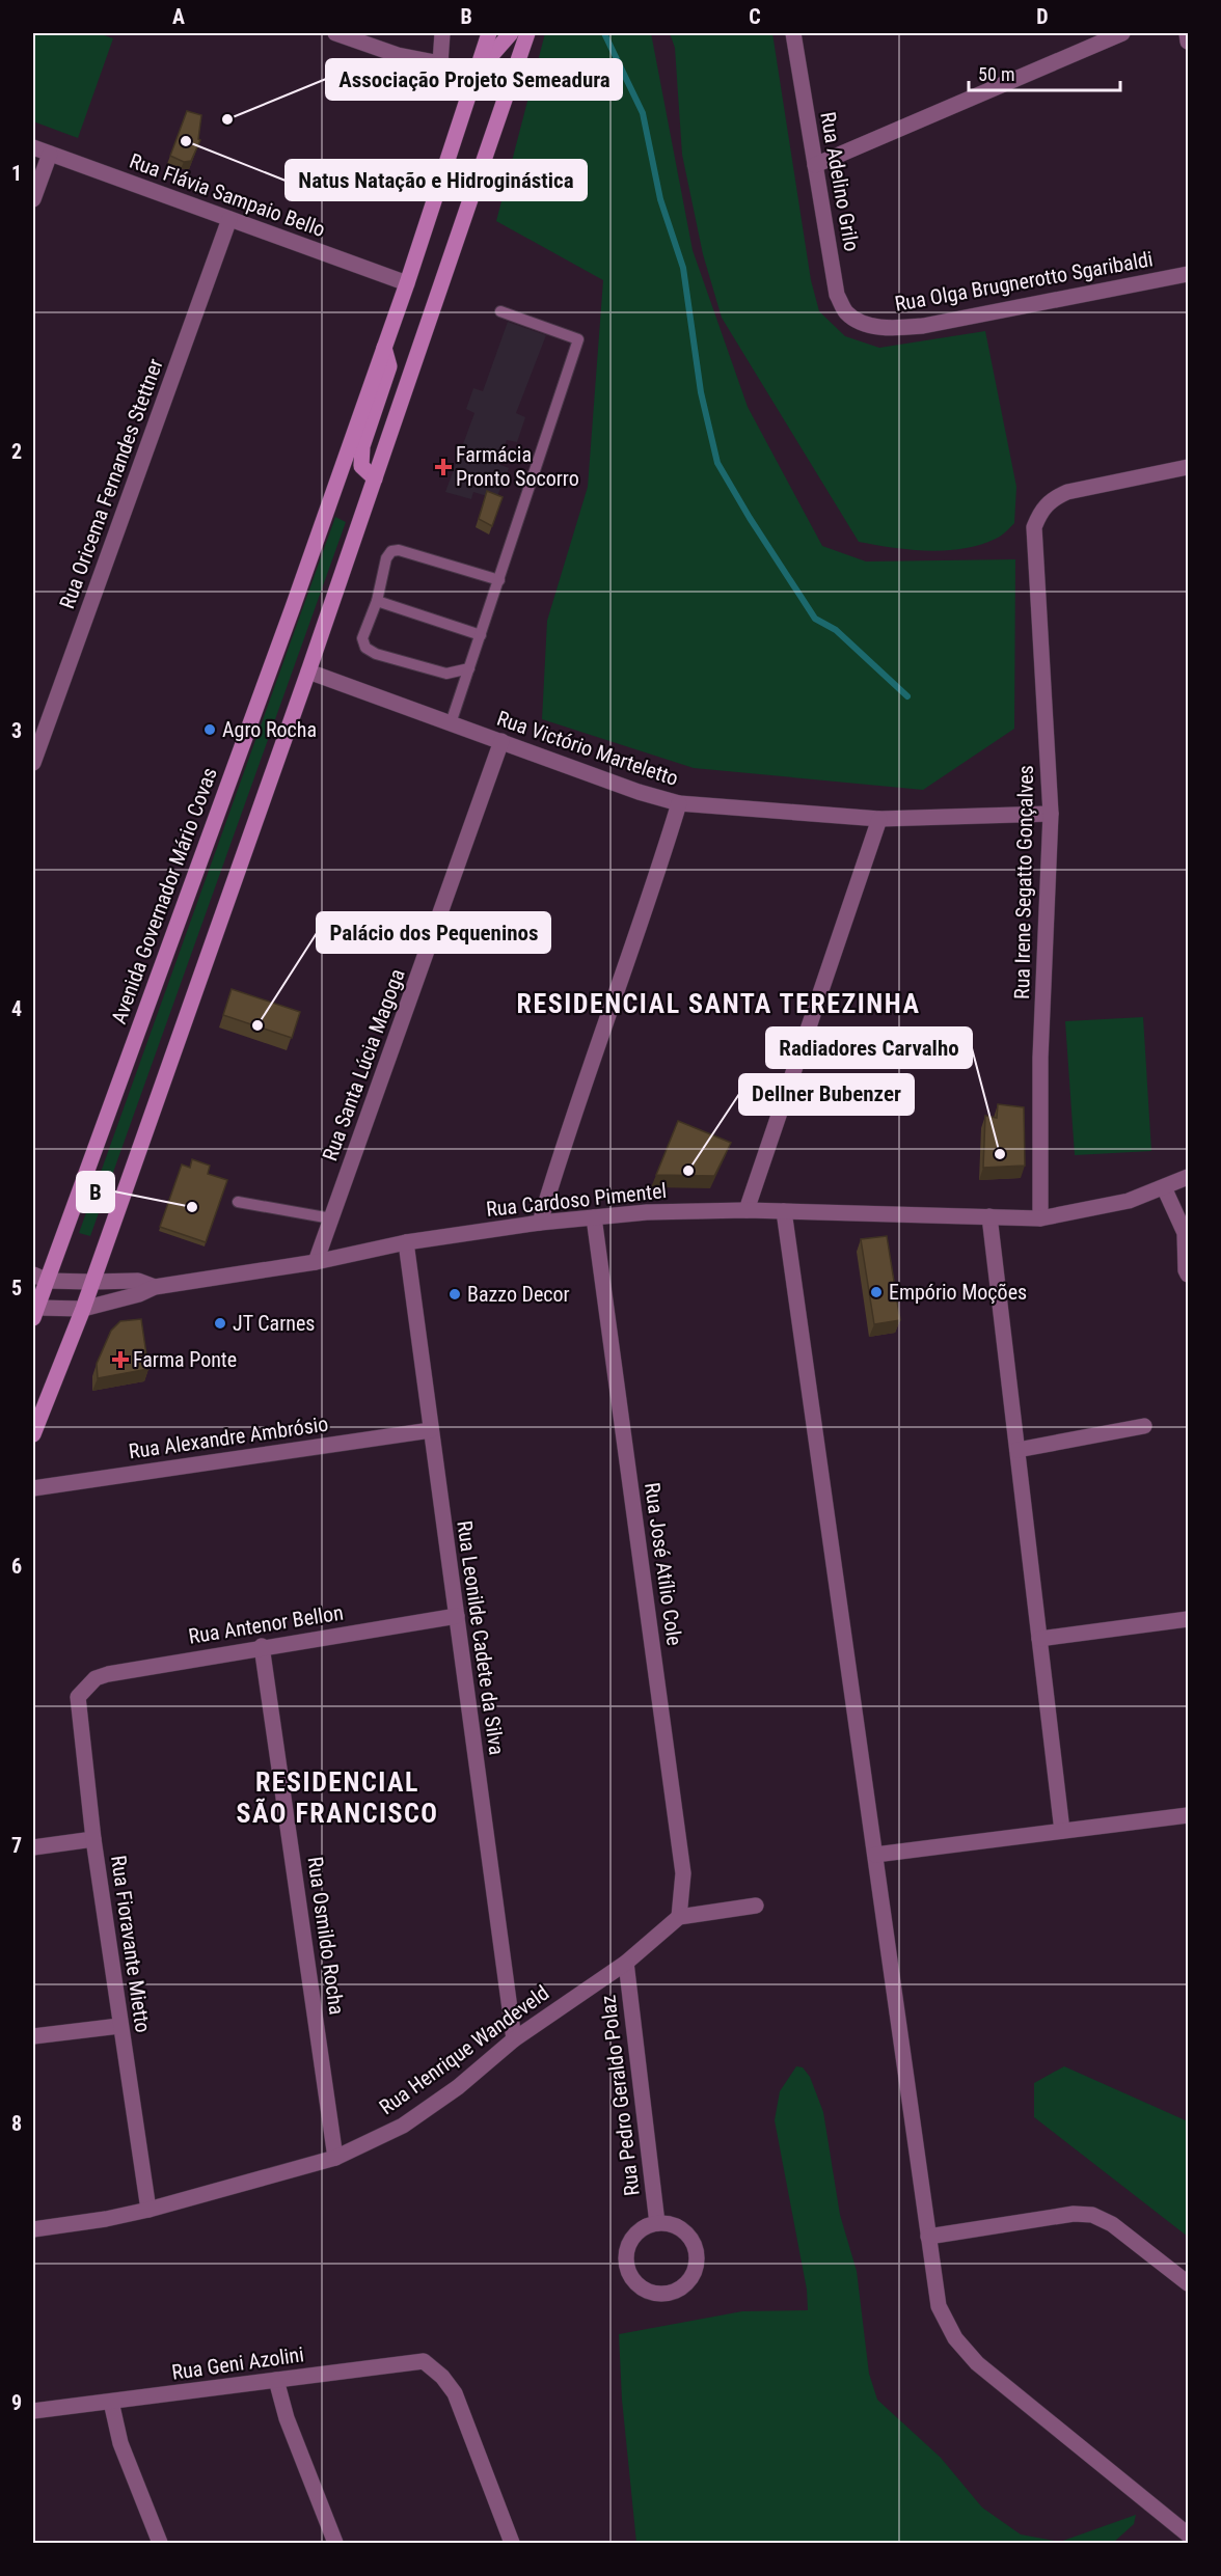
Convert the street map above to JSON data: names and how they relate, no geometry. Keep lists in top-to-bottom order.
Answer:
{
  "streets": {
    "main road": ["Avenida Governador Mário Covas"],
    "street": [
      "Rua Adelino Grilo",
      "Rua Flávia Sampaio Bello",
      "Rua Olga Brugnerotto Sgaribaldi",
      "Rua Oricema Fernandes Stettner",
      "Rua Victório Marteletto",
      "Rua Irene Segatto Gonçalves",
      "Rua Santa Lúcia Magoga",
      "Rua Cardoso Pimentel",
      "Rua Alexandre Ambrósio",
      "Rua José Atílio Cole",
      "Rua Antenor Bellon",
      "Rua Leonilde Cadete da Silva",
      "Rua Osmildo Rocha",
      "Rua Fioravante Mietto",
      "Rua Henrique Wandeveld",
      "Rua Pedro Geraldo Polaz",
      "Rua Geni Azolini"
    ]
  },
  "crossings": [
    ["Rua Adelino Grilo", "Rua Olga Brugnerotto Sgaribaldi"],
    ["Rua Flávia Sampaio Bello", "Rua Oricema Fernandes Stettner"],
    ["Rua Flávia Sampaio Bello", "Avenida Governador Mário Covas"],
    ["Rua Victório Marteletto", "Rua Irene Segatto Gonçalves"],
    ["Rua Victório Marteletto", "Rua Santa Lúcia Magoga"],
    ["Rua Irene Segatto Gonçalves", "Rua Cardoso Pimentel"],
    ["Avenida Governador Mário Covas", "Rua Cardoso Pimentel"],
    ["Rua Santa Lúcia Magoga", "Rua Cardoso Pimentel"],
    ["Rua Cardoso Pimentel", "Rua José Atílio Cole"],
    ["Rua Cardoso Pimentel", "Rua Leonilde Cadete da Silva"],
    ["Rua Alexandre Ambrósio", "Rua Leonilde Cadete da Silva"],
    ["Rua José Atílio Cole", "Rua Henrique Wandeveld"],
    ["Rua Antenor Bellon", "Rua Leonilde Cadete da Silva"],
    ["Rua Antenor Bellon", "Rua Osmildo Rocha"],
    ["Rua Antenor Bellon", "Rua Fioravante Mietto"],
    ["Rua Leonilde Cadete da Silva", "Rua Henrique Wandeveld"],
    ["Rua Osmildo Rocha", "Rua Henrique Wandeveld"],
    ["Rua Fioravante Mietto", "Rua Henrique Wandeveld"],
    ["Rua Henrique Wandeveld", "Rua Pedro Geraldo Polaz"]
  ],
  "districts": ["RESIDENCIAL SANTA TEREZINHA", "RESIDENCIAL SÃO FRANCISCO"],
  "places": {
    "other": [
      "Associação Projeto Semeadura",
      "Natus Natação e Hidroginástica",
      "Agro Rocha",
      "Palácio dos Pequeninos",
      "Radiadores Carvalho",
      "Dellner Bubenzer",
      "B",
      "Empório Moções",
      "Bazzo Decor",
      "JT Carnes"
    ],
    "health": ["Farmácia Pronto Socorro", "Farma Ponte"]
  },
  "scale_bar": "50 m",
  "grid": {
    "columns": [
      "A",
      "B",
      "C",
      "D"
    ],
    "rows": [
      "1",
      "2",
      "3",
      "4",
      "5",
      "6",
      "7",
      "8",
      "9"
    ]
  }
}
